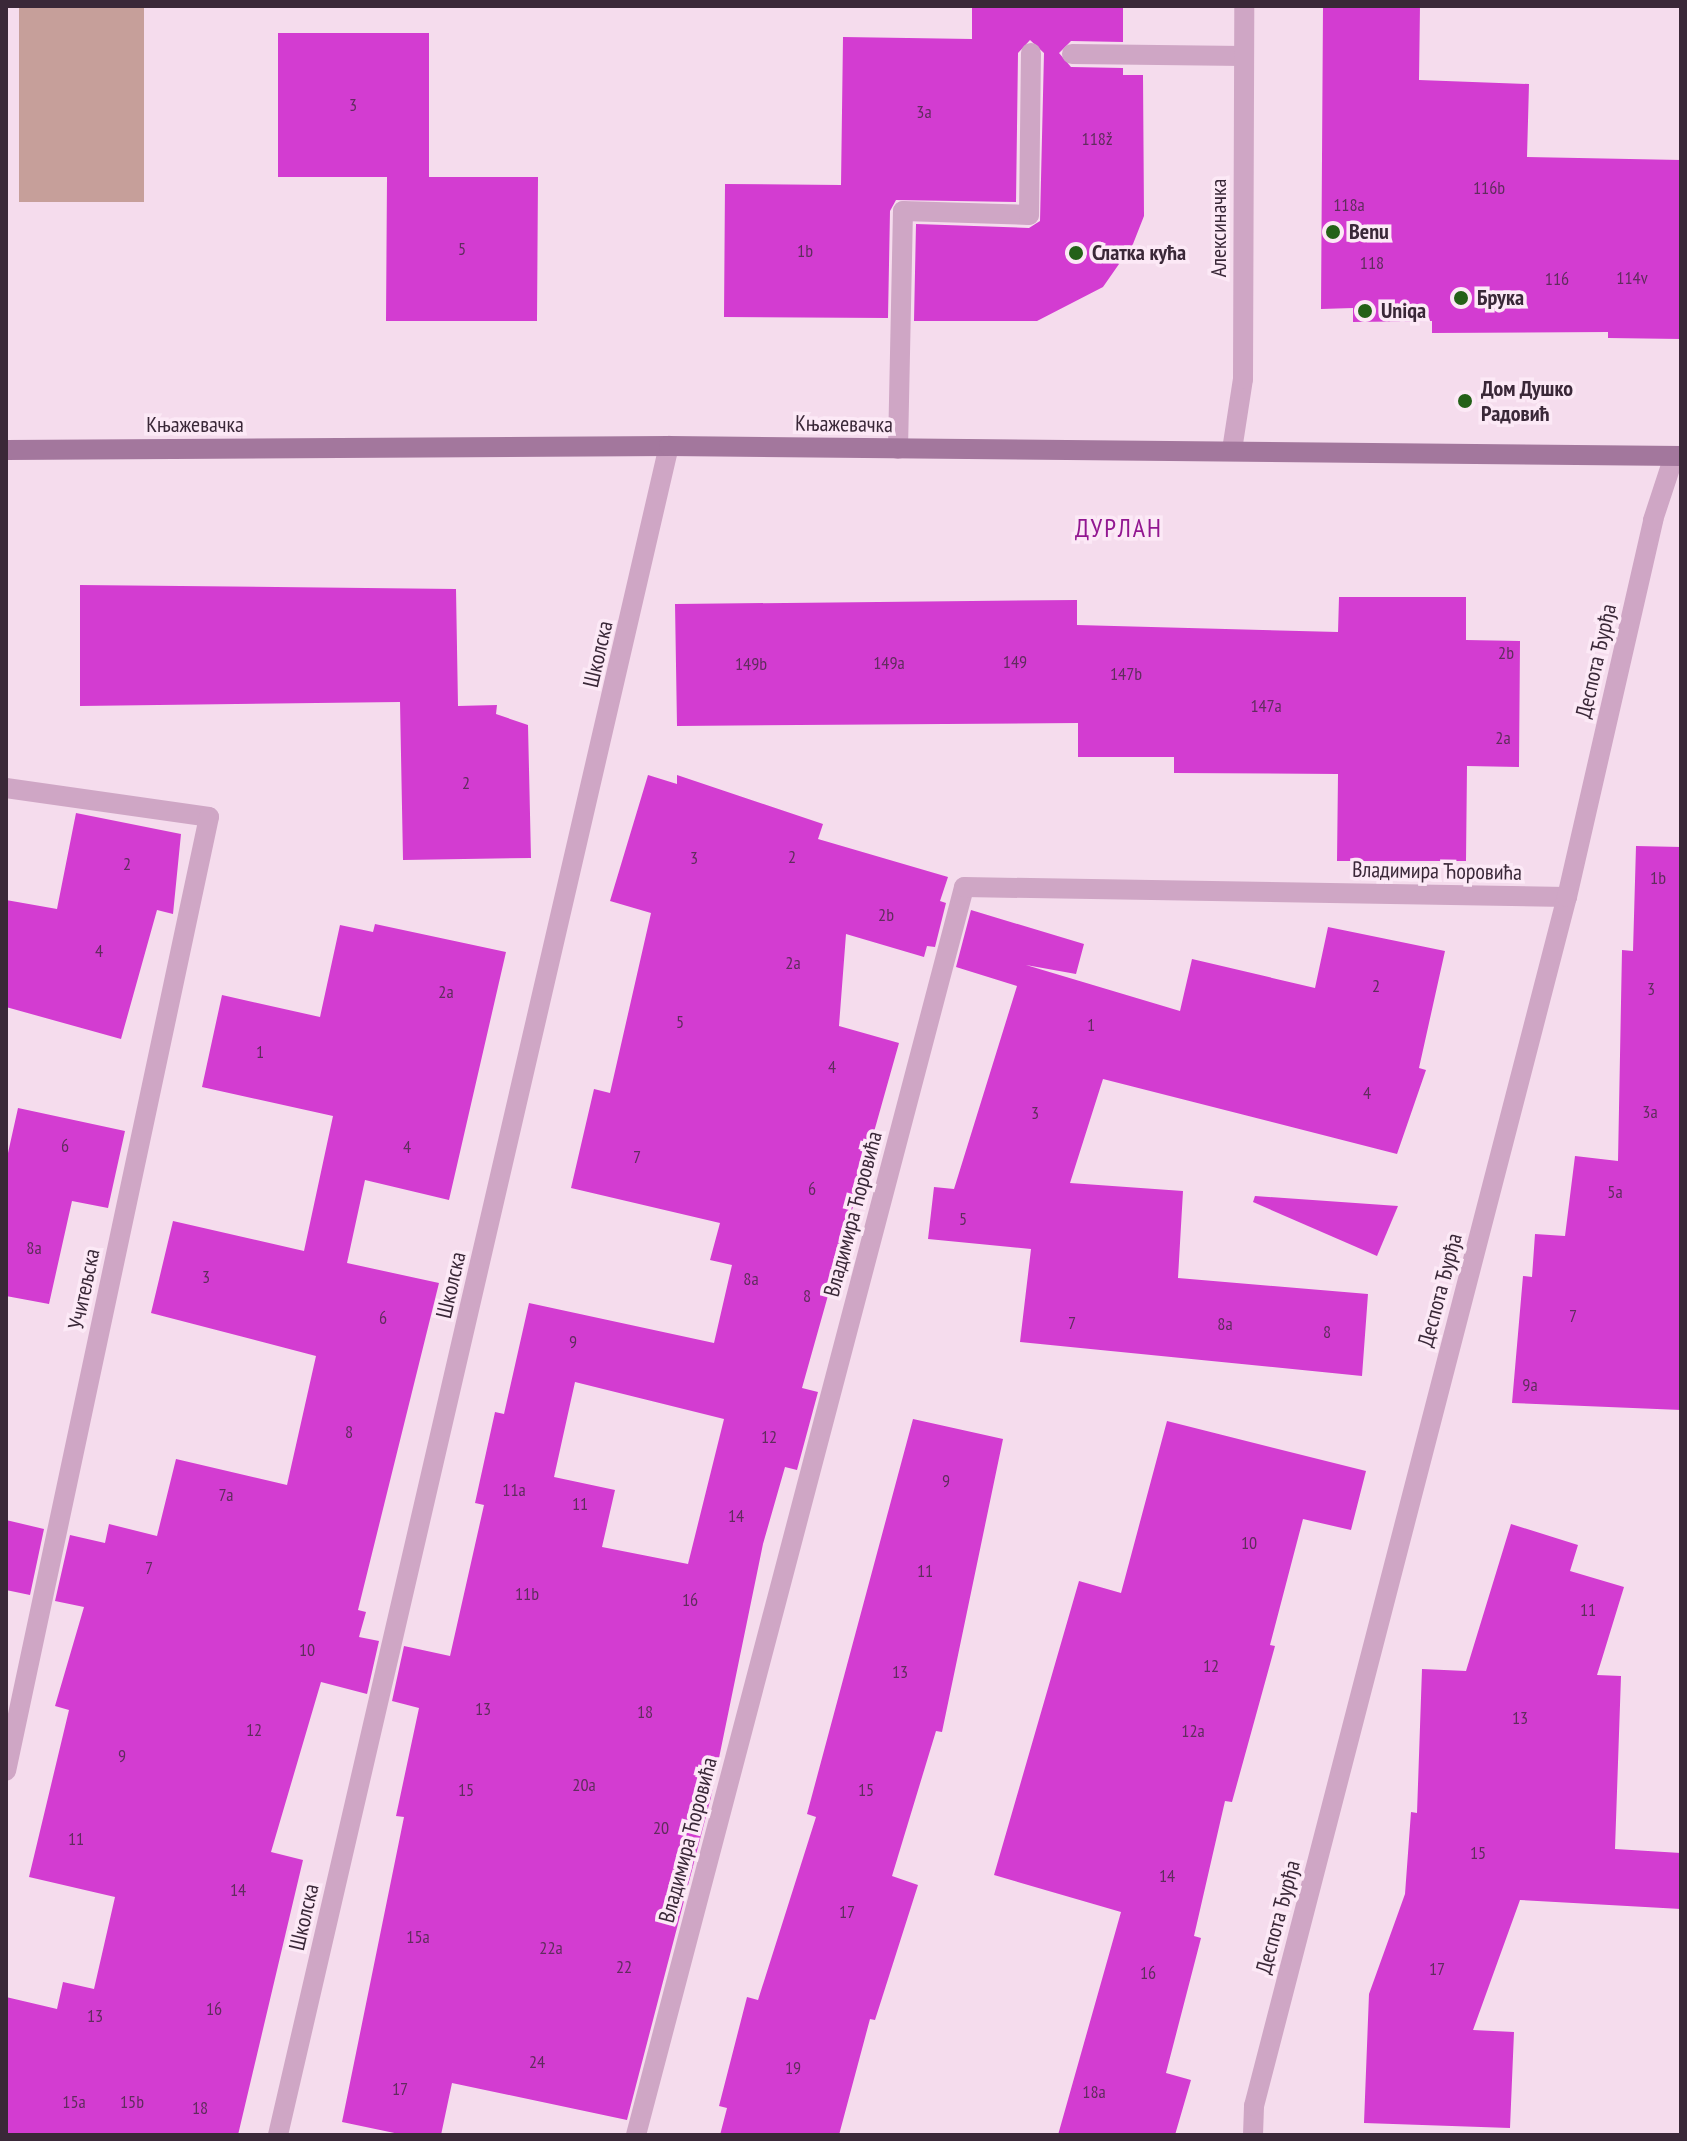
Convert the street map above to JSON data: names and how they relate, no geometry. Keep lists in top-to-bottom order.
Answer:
{
  "streets": {
    "main road": ["Књажевачка"],
    "street": [
      "Алексиначка",
      "Школска",
      "Деспота Ђурђа",
      "Владимира Ћоровића",
      "Учитељска"
    ]
  },
  "crossings": [
    ["Алексиначка", "Књажевачка"],
    ["Књажевачка", "Школска"],
    ["Књажевачка", "Деспота Ђурђа"],
    ["Деспота Ђурђа", "Владимира Ћоровића"]
  ],
  "districts": ["ДУРЛАН"],
  "places": [
    "Benu",
    "Слатка кућа",
    "Брука",
    "Uniqa",
    "Дом Душко Радовић"
  ],
  "house_numbers": [
    "3",
    "3a",
    "118ž",
    "116b",
    "118a",
    "5",
    "1b",
    "118",
    "114v",
    "116",
    "2b",
    "149",
    "149a",
    "149b",
    "147b",
    "147a",
    "2a",
    "2",
    "2",
    "3",
    "2",
    "1b",
    "2b",
    "4",
    "2a",
    "2",
    "3",
    "2a",
    "5",
    "1",
    "1",
    "4",
    "4",
    "3a",
    "3",
    "6",
    "4",
    "7",
    "6",
    "5a",
    "5",
    "8a",
    "3",
    "8a",
    "8",
    "7",
    "6",
    "7",
    "8a",
    "8",
    "9",
    "9a",
    "8",
    "12",
    "9",
    "11a",
    "7a",
    "11",
    "14",
    "10",
    "7",
    "11",
    "11b",
    "16",
    "11",
    "10",
    "12",
    "13",
    "13",
    "18",
    "13",
    "12",
    "12a",
    "9",
    "20a",
    "15",
    "15",
    "20",
    "11",
    "15",
    "14",
    "14",
    "17",
    "15a",
    "22a",
    "22",
    "17",
    "16",
    "16",
    "13",
    "24",
    "19",
    "17",
    "18a",
    "15a",
    "15b",
    "18"
  ]
}
